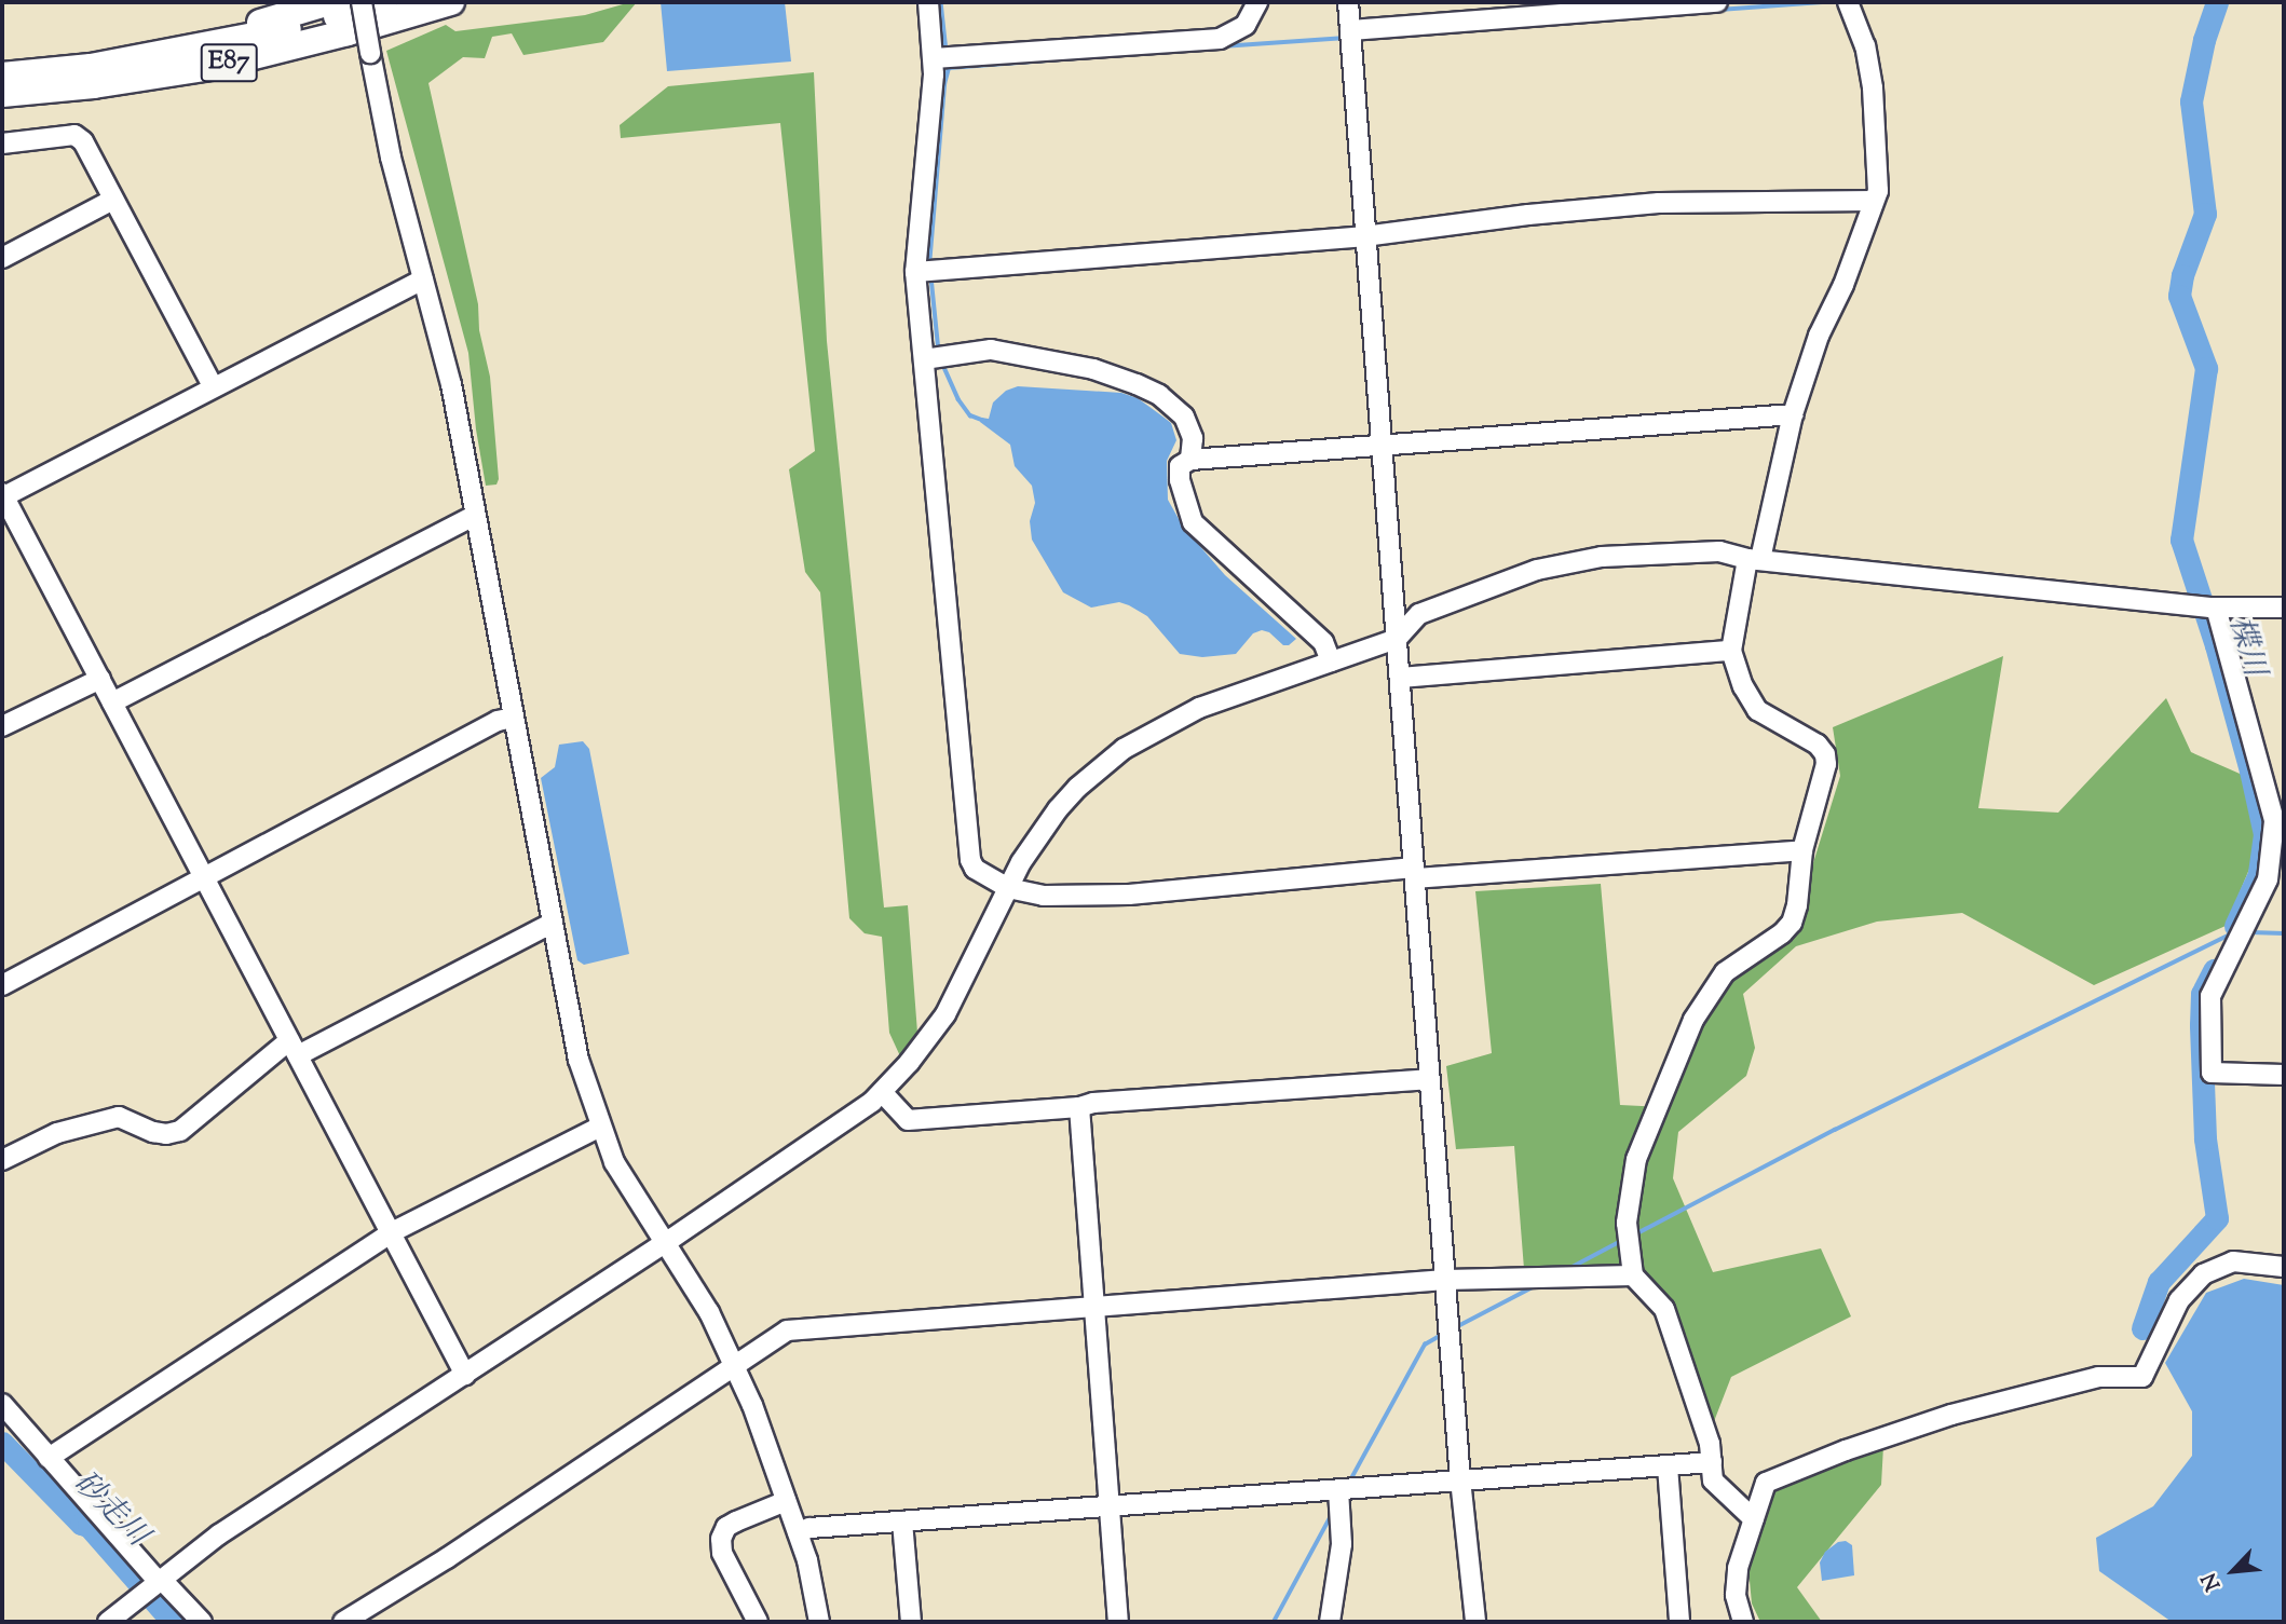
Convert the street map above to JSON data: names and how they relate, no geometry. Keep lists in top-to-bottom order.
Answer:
{
  "streets": {
    "highway": ["E87"]
  },
  "water": ["楪川", "砂走川"],
  "north": "bottom left"
}
